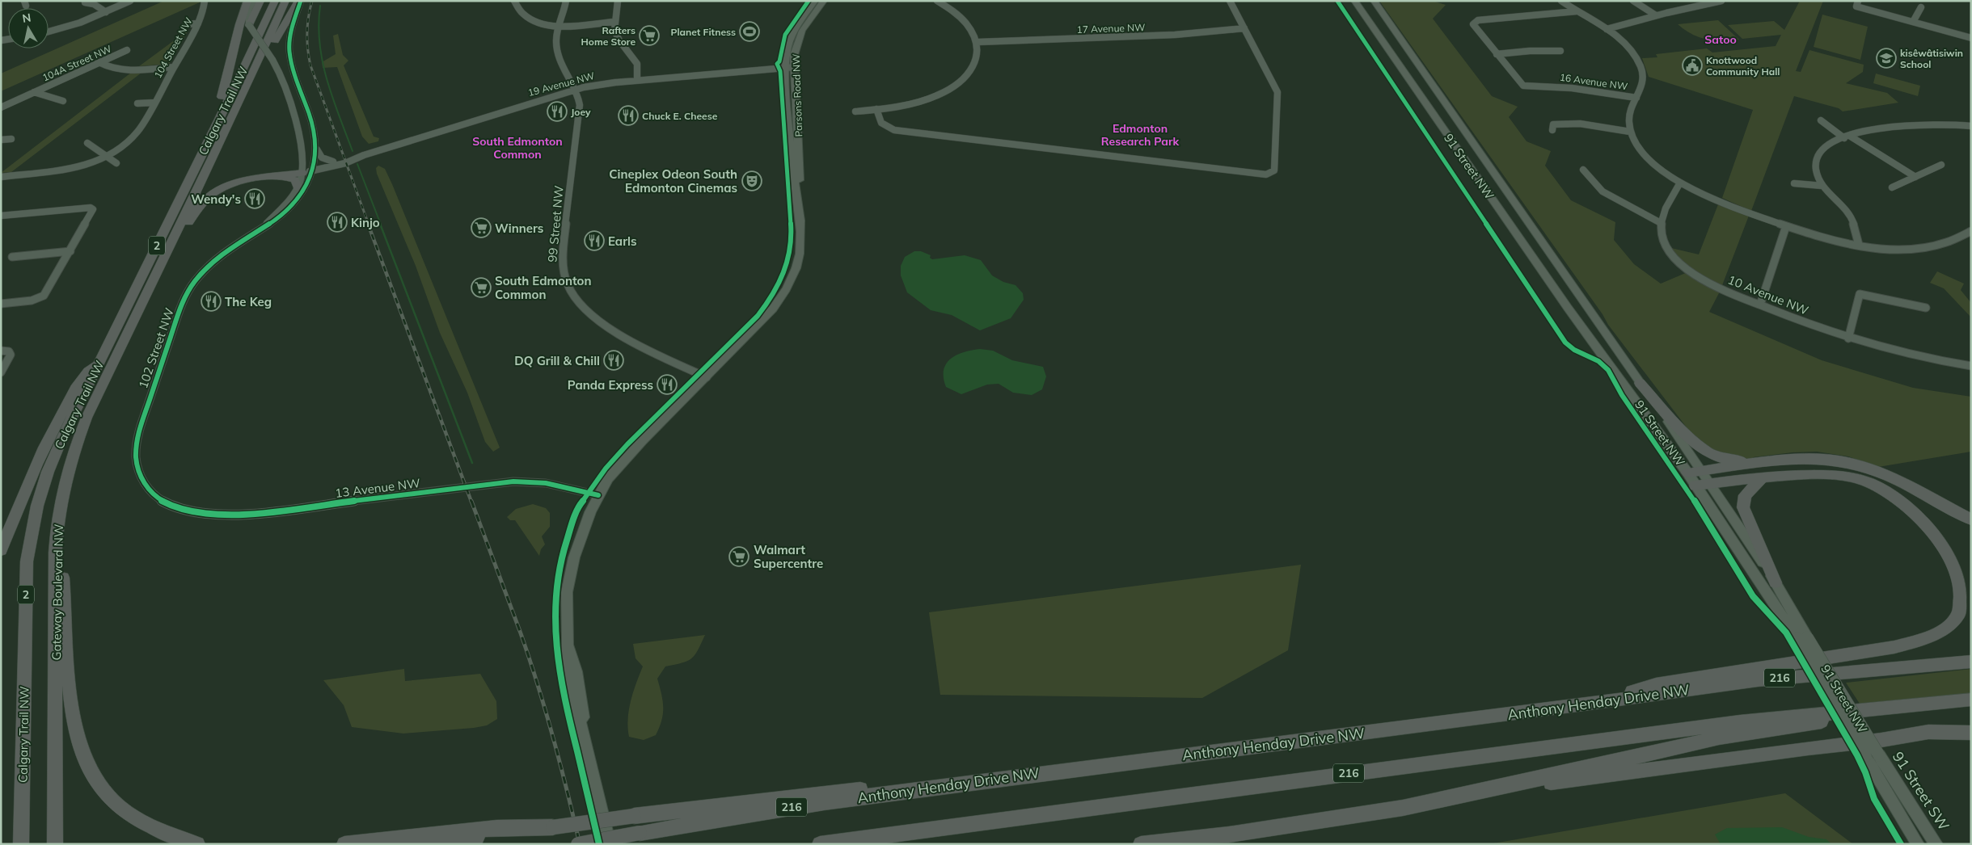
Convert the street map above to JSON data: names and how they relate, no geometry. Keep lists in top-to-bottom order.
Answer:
{
  "streets": {
    "highway": [
      "Calgary Trail NW",
      "2",
      "Gateway Boulevard NW",
      "216",
      "Anthony Henday Drive NW"
    ],
    "main road": ["Parsons Road NW", "91 Street NW", "91 Street SW"],
    "street": [
      "17 Avenue NW",
      "104 Street NW",
      "104A Street NW",
      "16 Avenue NW",
      "19 Avenue NW",
      "99 Street NW",
      "10 Avenue NW",
      "102 Street NW",
      "13 Avenue NW"
    ]
  },
  "crossings": [
    ["19 Avenue NW", "Parsons Road NW"],
    ["19 Avenue NW", "99 Street NW"],
    ["19 Avenue NW", "102 Street NW"],
    ["Parsons Road NW", "99 Street NW"],
    ["Parsons Road NW", "13 Avenue NW"],
    ["91 Street NW", "91 Street SW"],
    ["102 Street NW", "13 Avenue NW"]
  ],
  "districts": ["Satoo", "Edmonton Research Park", "South Edmonton Common"],
  "places": {
    "sports": ["Planet Fitness"],
    "supermarket": [
      "Rafters Home Store",
      "Winners",
      "South Edmonton Common",
      "Walmart Supercentre"
    ],
    "school or university": ["kisêwâtisiwin School"],
    "public building": ["Knottwood Community Hall"],
    "restaurant": [
      "Joey",
      "Chuck E. Cheese",
      "Wendy's",
      "Kinjo",
      "Earls",
      "The Keg",
      "DQ Grill & Chill",
      "Panda Express"
    ],
    "theatre": ["Cineplex Odeon South Edmonton Cinemas"]
  },
  "north": "top"
}
